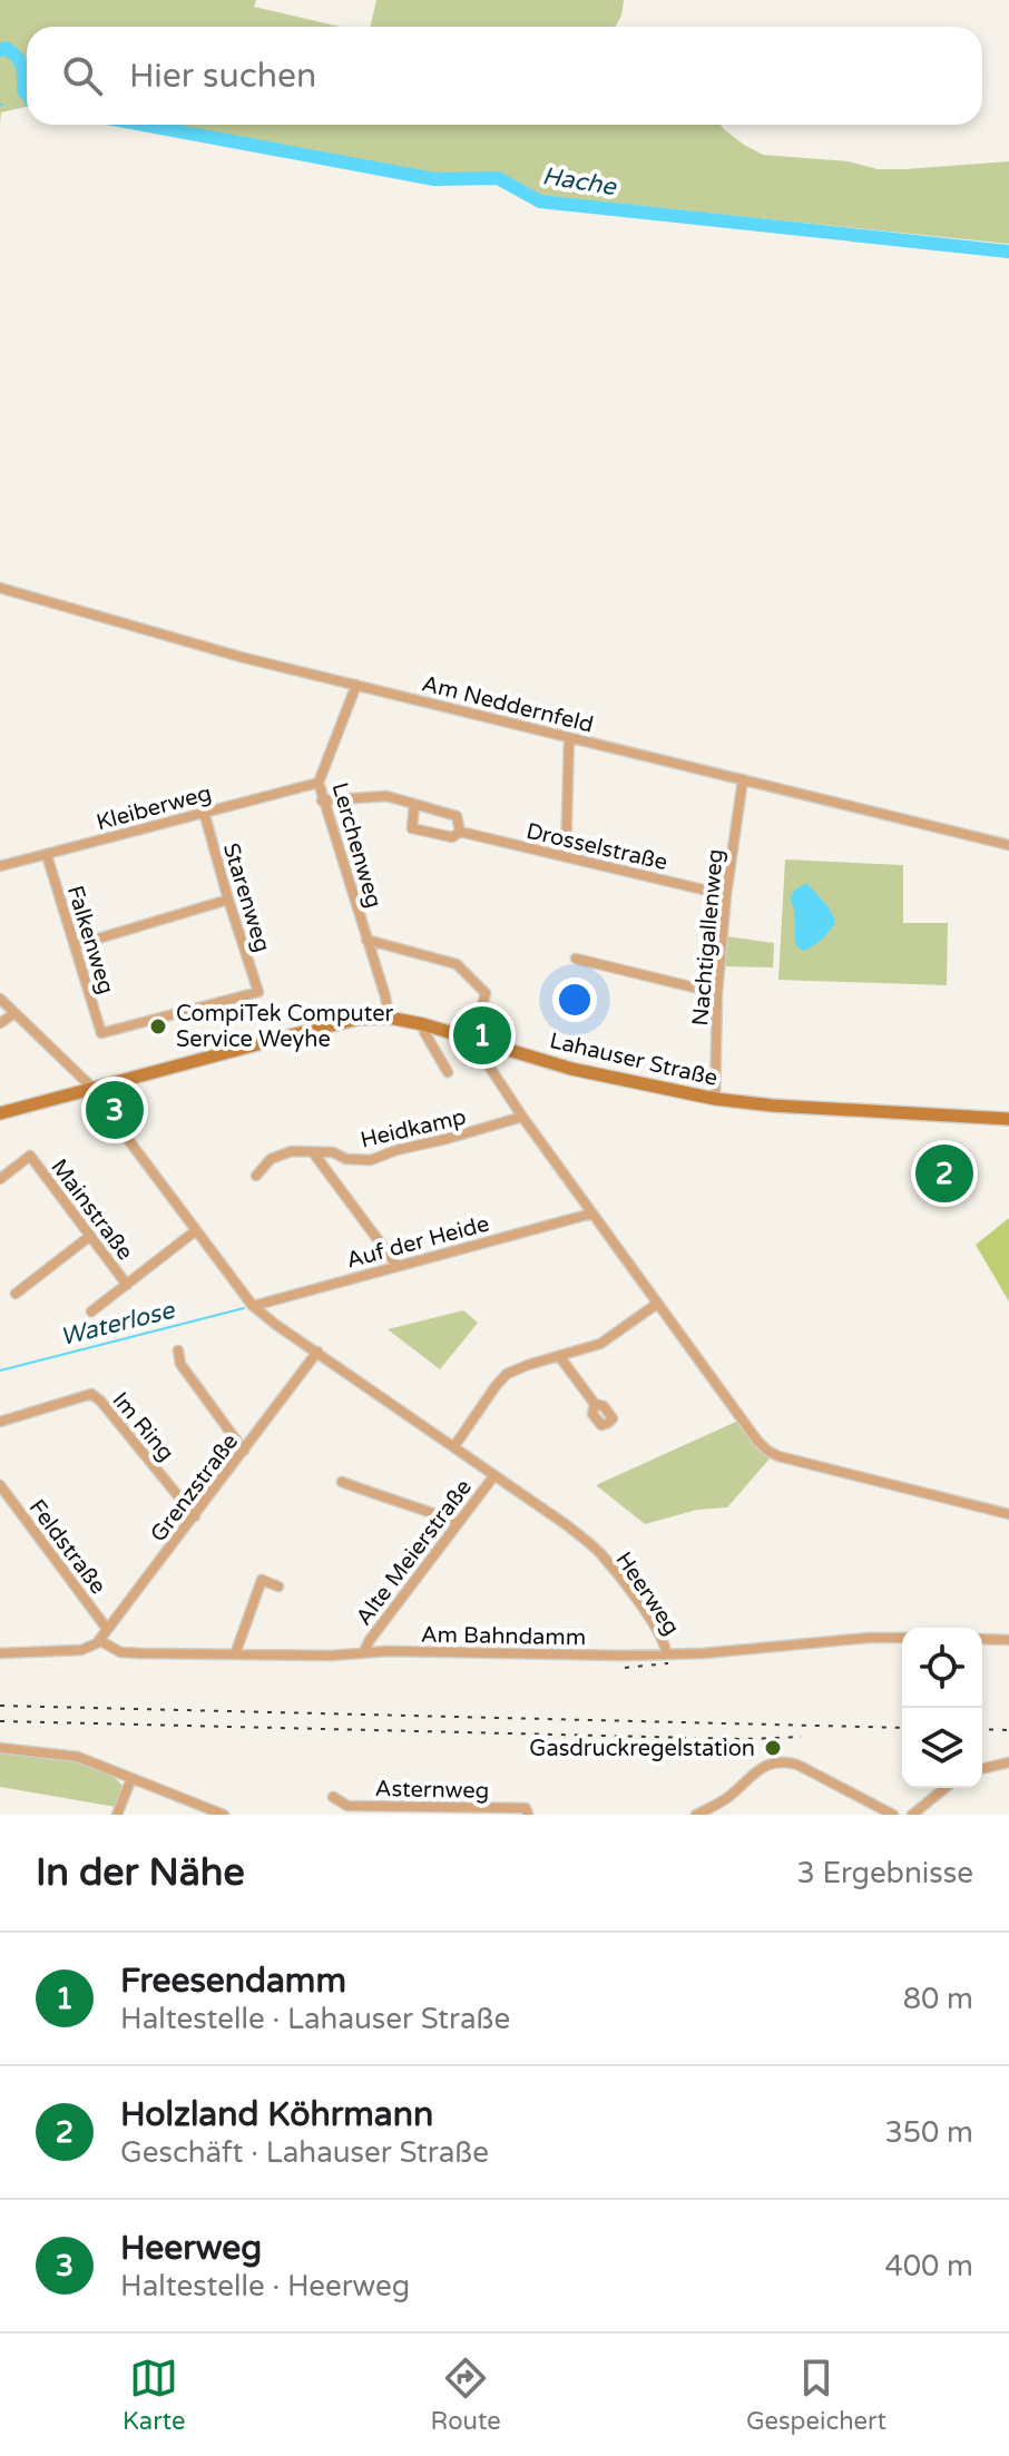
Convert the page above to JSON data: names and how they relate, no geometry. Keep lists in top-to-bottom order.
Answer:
{
  "streets": {
    "street": [
      "Am Neddernfeld",
      "Kleiberweg",
      "Lerchenweg",
      "Drosselstraße",
      "Starenweg",
      "Nachtigallenweg",
      "Falkenweg",
      "Lahauser Straße",
      "Heidkamp",
      "Mainstraße",
      "Auf der Heide",
      "Im Ring",
      "Grenzstraße",
      "Feldstraße",
      "Alte Meierstraße",
      "Heerweg",
      "Am Bahndamm",
      "Asternweg"
    ]
  },
  "crossings": [
    ["Am Neddernfeld", "Lerchenweg"],
    ["Am Neddernfeld", "Nachtigallenweg"],
    ["Kleiberweg", "Lerchenweg"],
    ["Kleiberweg", "Starenweg"],
    ["Kleiberweg", "Falkenweg"],
    ["Lerchenweg", "Drosselstraße"],
    ["Lerchenweg", "Lahauser Straße"],
    ["Drosselstraße", "Nachtigallenweg"],
    ["Starenweg", "Falkenweg"],
    ["Nachtigallenweg", "Lahauser Straße"],
    ["Lahauser Straße", "Heerweg"],
    ["Auf der Heide", "Heerweg"],
    ["Im Ring", "Grenzstraße"],
    ["Grenzstraße", "Feldstraße"],
    ["Grenzstraße", "Heerweg"],
    ["Grenzstraße", "Am Bahndamm"],
    ["Alte Meierstraße", "Heerweg"],
    ["Alte Meierstraße", "Am Bahndamm"],
    ["Heerweg", "Am Bahndamm"]
  ],
  "water": ["Hache", "Waterlose"],
  "places": ["CompiTek Computer Service Weyhe", "Gasdruckregelstation"],
  "page": {
    "search": "Hier suchen",
    "pins": ["1", "3", "2"],
    "heading": ["In der Nähe", "3 Ergebnisse"],
    "list": [
      {
        "mark": "1",
        "name": "Freesendamm",
        "note": "Haltestelle · Lahauser Straße",
        "value": "80 m"
      },
      {
        "mark": "2",
        "name": "Holzland Köhrmann",
        "note": "Geschäft · Lahauser Straße",
        "value": "350 m"
      },
      {
        "mark": "3",
        "name": "Heerweg",
        "note": "Haltestelle · Heerweg",
        "value": "400 m"
      }
    ],
    "nav": ["Karte", "Route", "Gespeichert"]
  }
}
